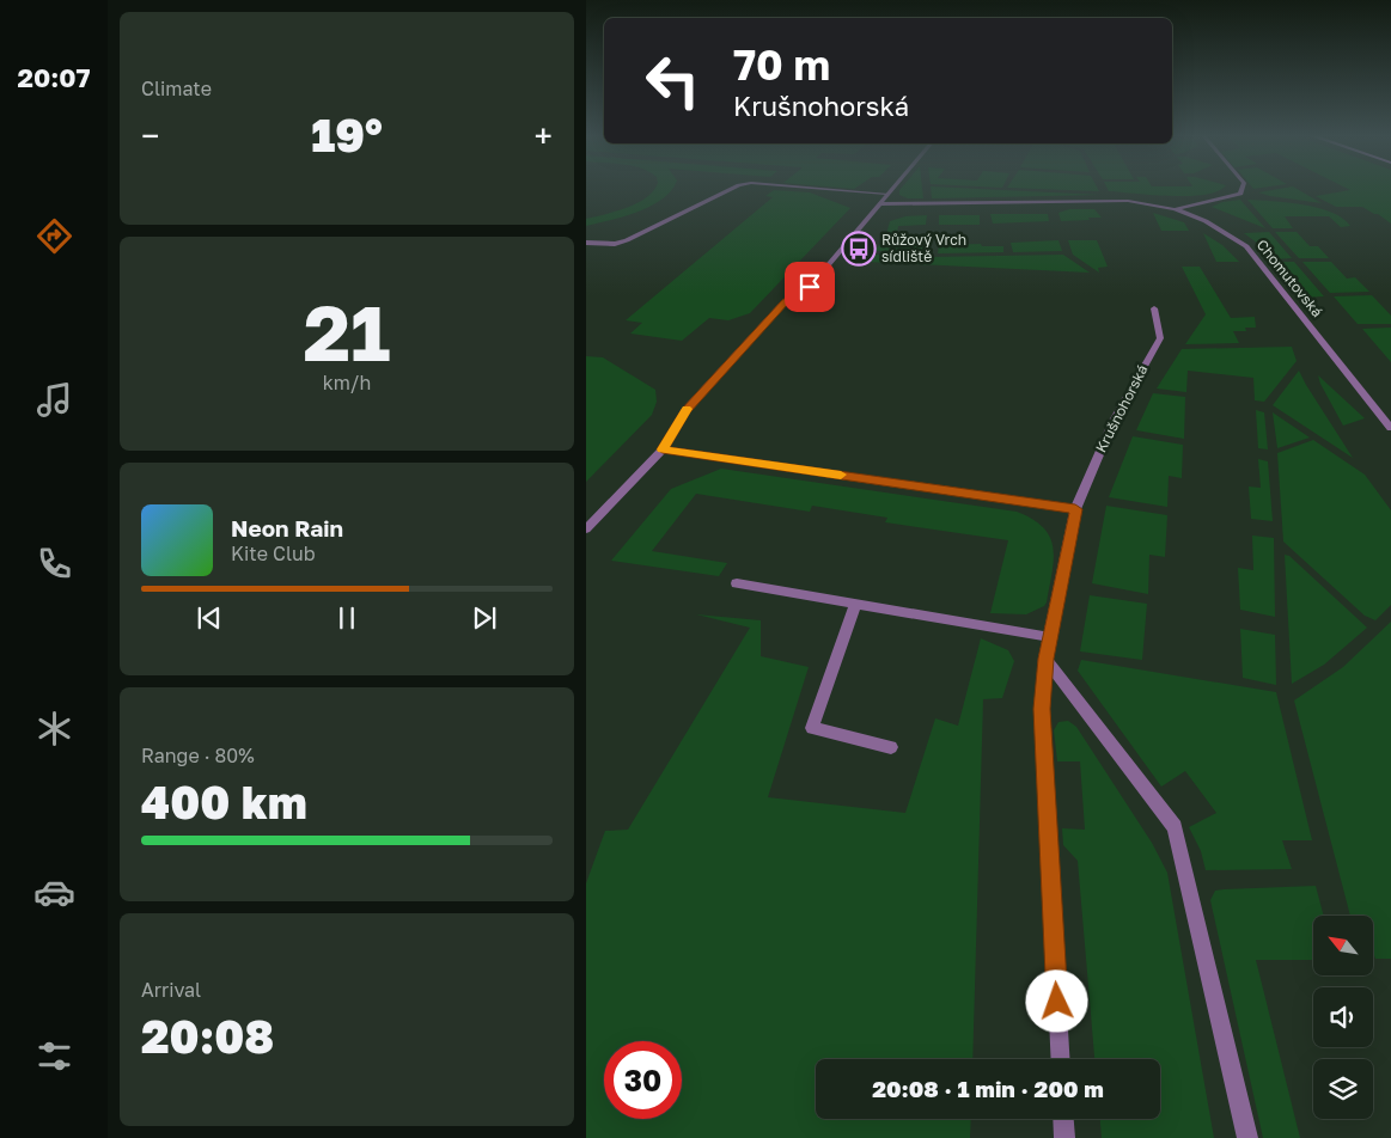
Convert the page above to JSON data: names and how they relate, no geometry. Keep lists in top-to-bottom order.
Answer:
{
  "streets": {
    "street": ["Chomutovská", "Krušnohorská"]
  },
  "places": {
    "bus stop": ["Růžový Vrch sídliště"]
  },
  "north": "top left",
  "page": {
    "tabs": "20:07",
    "tile": [
      "Climate",
      ["21", "km/h"],
      ["Range · 80%", "400 km"],
      ["Arrival", "20:08"]
    ],
    "turn": ["70 m", "Krušnohorská"],
    "heat": ["−", "19°", "+"],
    "song": ["Neon Rain", "Kite Club"],
    "limit": "30",
    "trip": "20:08 · 1 min · 200 m"
  }
}
